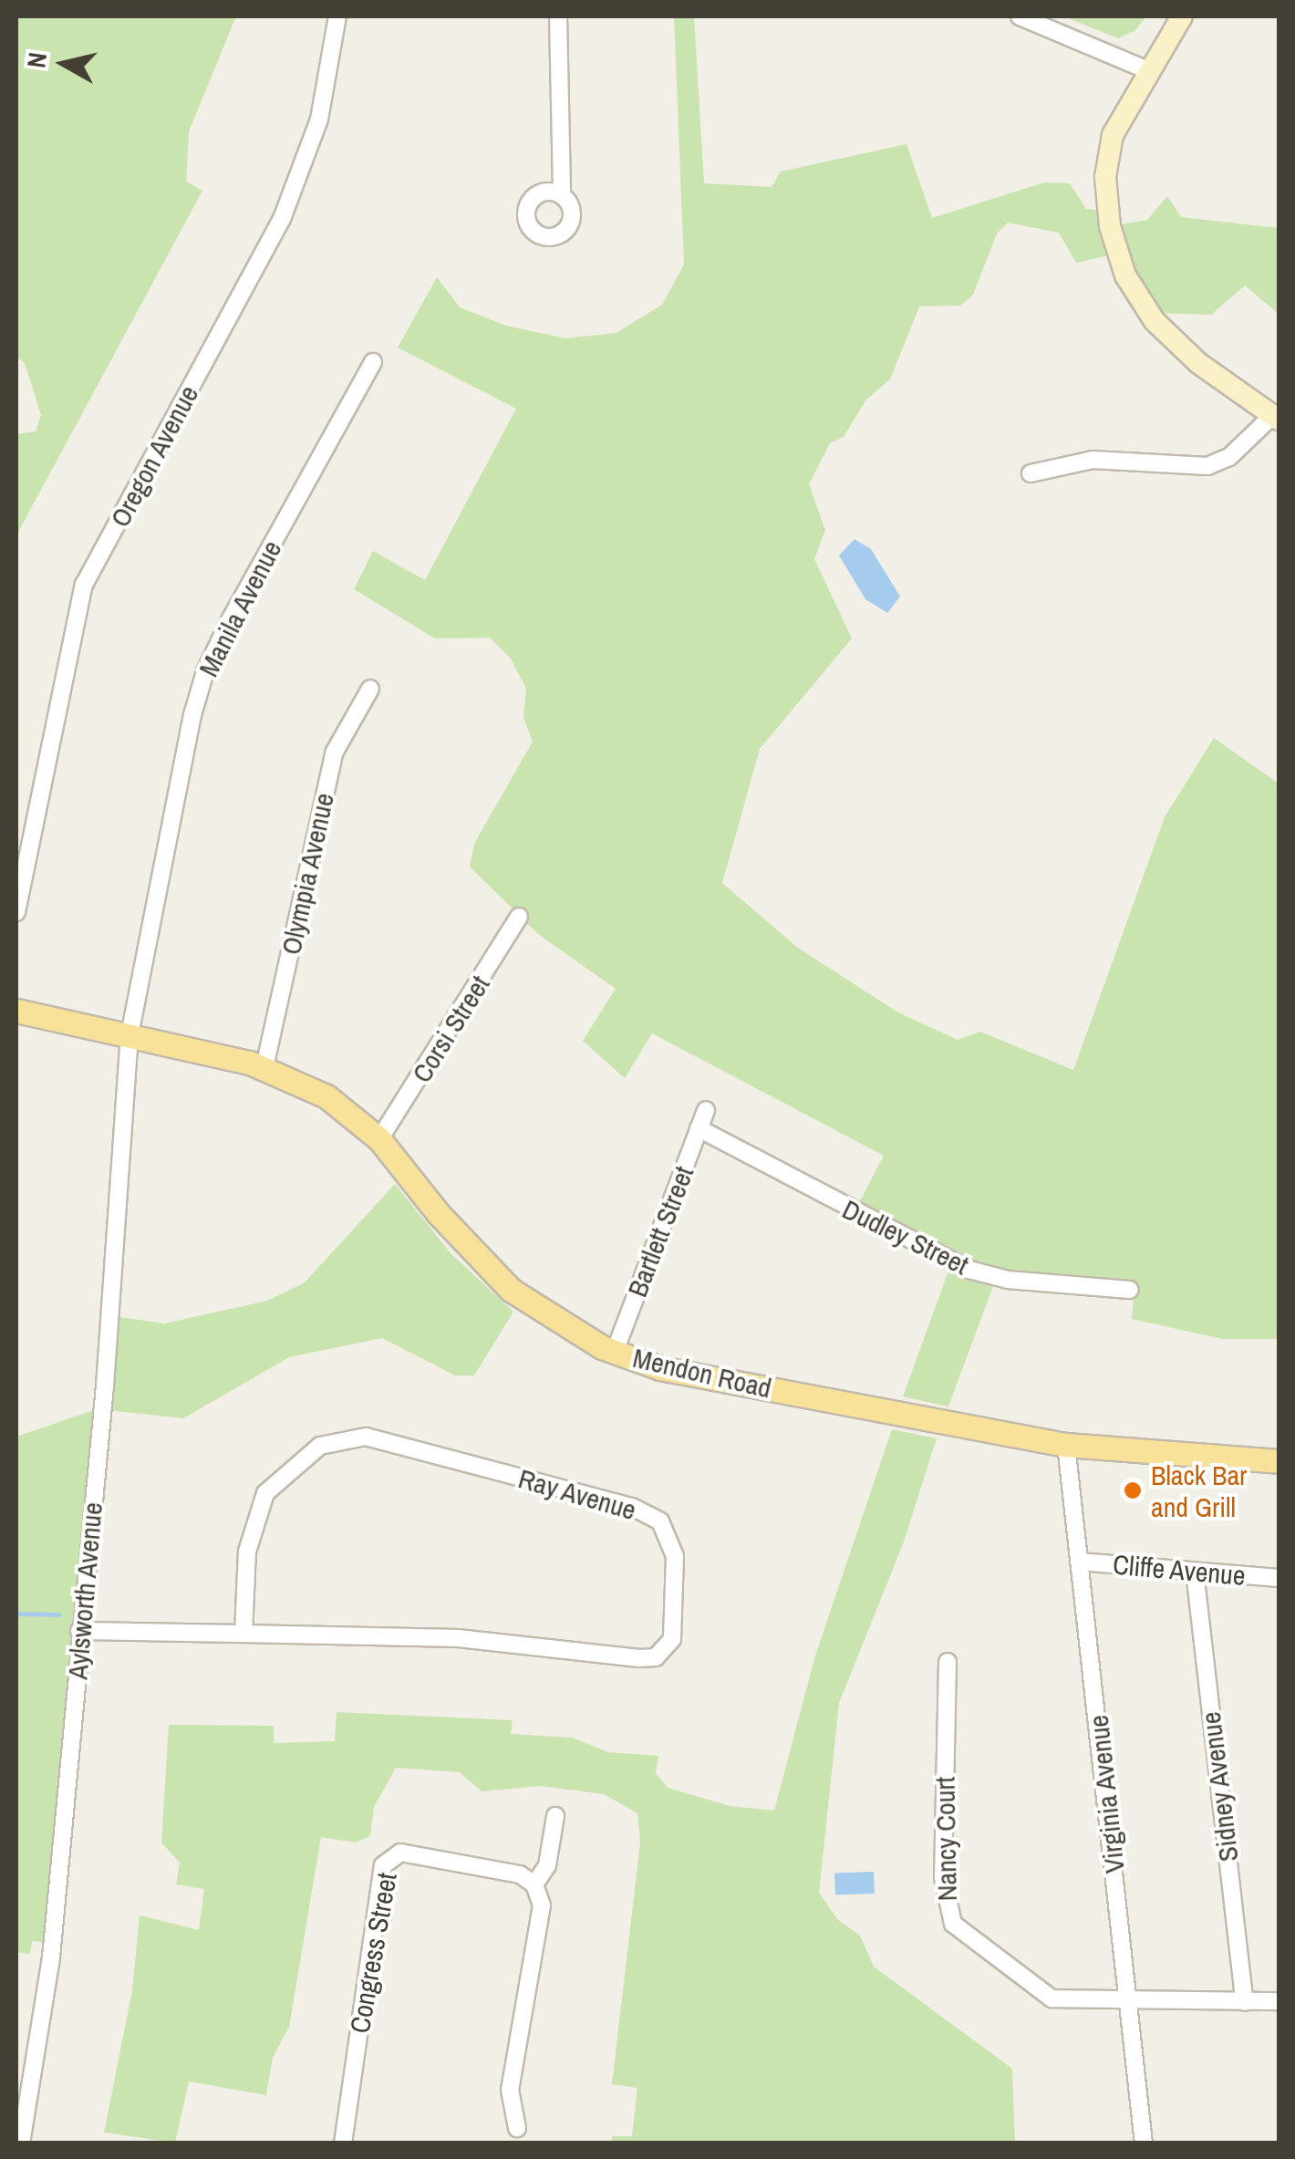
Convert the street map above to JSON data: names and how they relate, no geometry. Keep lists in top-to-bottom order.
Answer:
{
  "streets": {
    "main road": ["Mendon Road"],
    "street": [
      "Oregon Avenue",
      "Manila Avenue",
      "Olympia Avenue",
      "Corsi Street",
      "Bartlett Street",
      "Dudley Street",
      "Ray Avenue",
      "Cliffe Avenue",
      "Aylsworth Avenue",
      "Sidney Avenue",
      "Virginia Avenue",
      "Nancy Court",
      "Congress Street"
    ]
  },
  "crossings": [
    ["Manila Avenue", "Mendon Road"],
    ["Manila Avenue", "Aylsworth Avenue"],
    ["Olympia Avenue", "Mendon Road"],
    ["Corsi Street", "Mendon Road"],
    ["Bartlett Street", "Dudley Street"],
    ["Bartlett Street", "Mendon Road"],
    ["Mendon Road", "Aylsworth Avenue"],
    ["Mendon Road", "Virginia Avenue"],
    ["Ray Avenue", "Aylsworth Avenue"],
    ["Cliffe Avenue", "Sidney Avenue"],
    ["Cliffe Avenue", "Virginia Avenue"],
    ["Virginia Avenue", "Nancy Court"]
  ],
  "places": ["Black Bar and Grill"],
  "north": "left"
}
